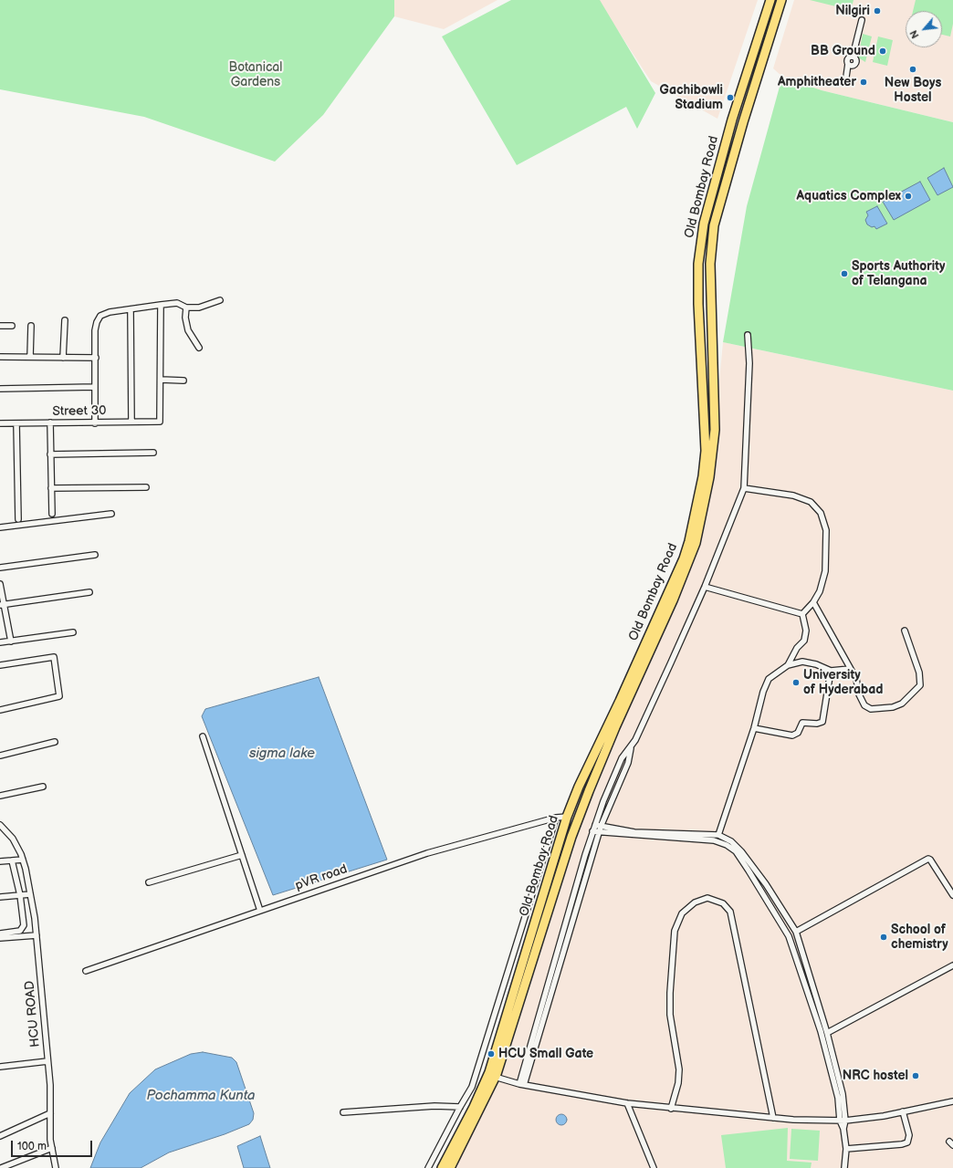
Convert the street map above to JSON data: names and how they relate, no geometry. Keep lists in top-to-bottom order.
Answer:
{
  "streets": {
    "main road": ["Old Bombay Road"],
    "street": ["Street 30", "pVR road", "HCU ROAD"]
  },
  "crossings": [
    ["Old Bombay Road", "pVR road"]
  ],
  "water": ["sigma lake", "Pochamma Kunta"],
  "parks": ["Botanical Gardens"],
  "places": [
    "Nilgiri",
    "BB Ground",
    "New Boys Hostel",
    "Amphitheater",
    "Gachibowli Stadium",
    "Aquatics Complex",
    "Sports Authority of Telangana",
    "University of Hyderabad",
    "School of chemistry",
    "HCU Small Gate",
    "NRC hostel"
  ],
  "scale_bar": "100 m",
  "north": "bottom left"
}
